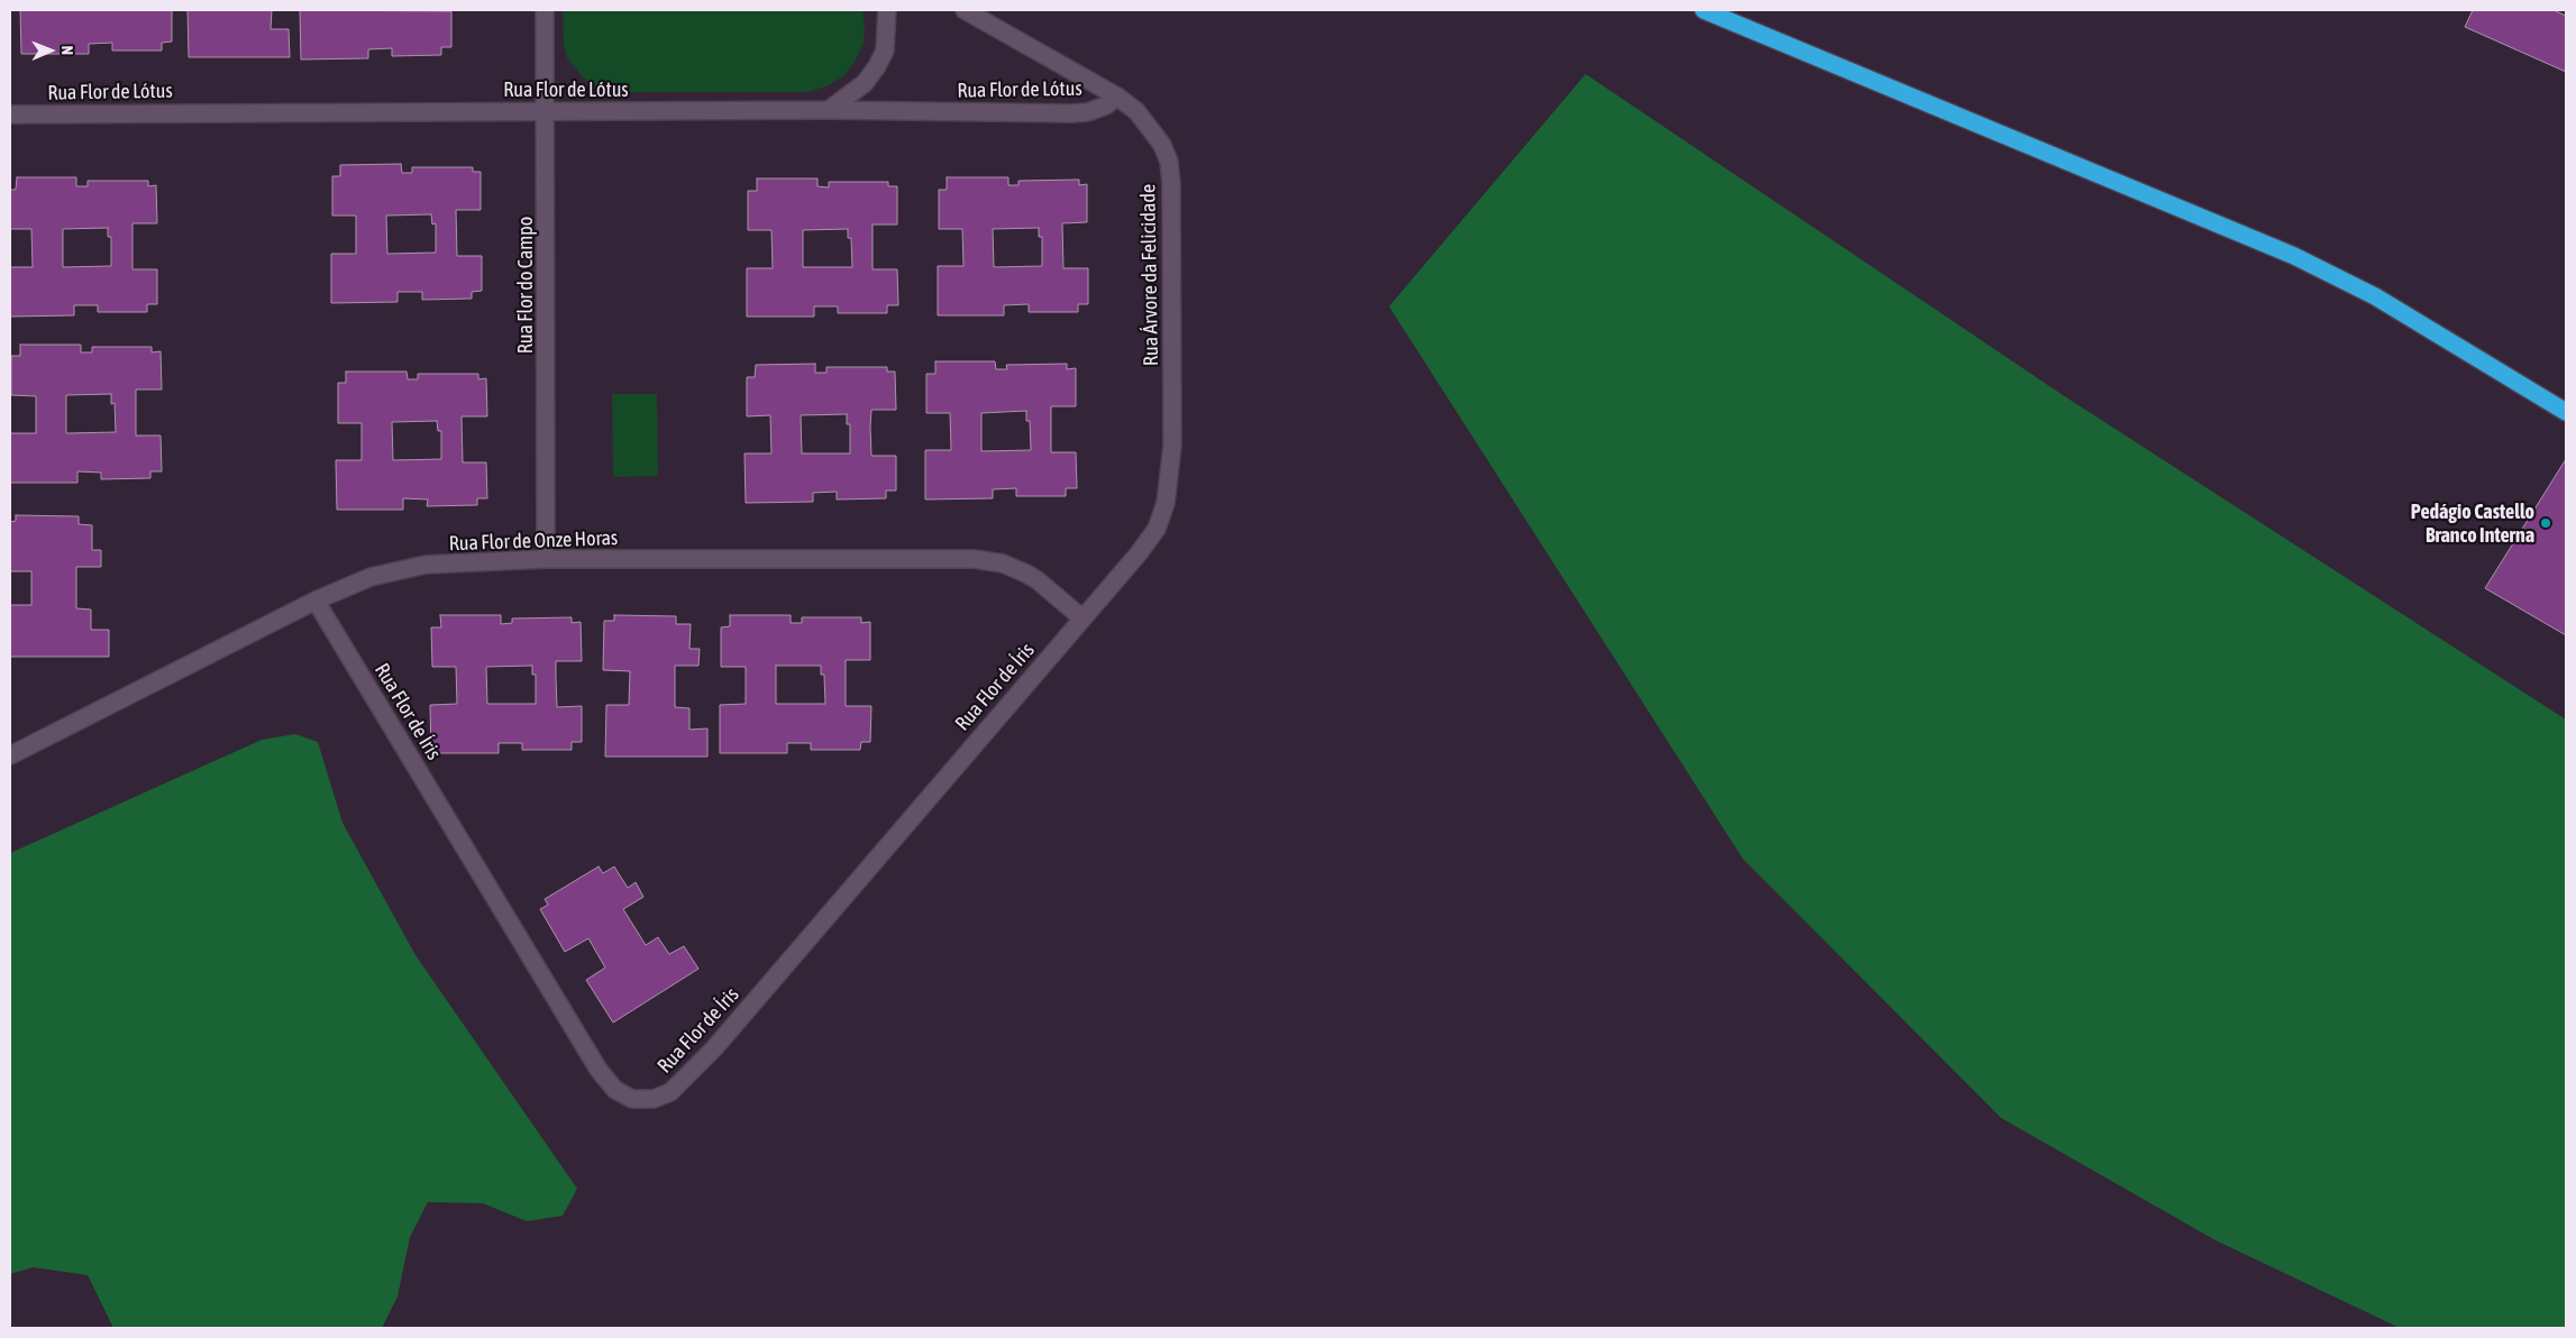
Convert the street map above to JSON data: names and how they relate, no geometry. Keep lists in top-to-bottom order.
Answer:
{
  "streets": {
    "street": [
      "Rua Flor de Lótus",
      "Rua Árvore da Felicidade",
      "Rua Flor do Campo",
      "Rua Flor de Onze Horas",
      "Rua Flor de Íris"
    ]
  },
  "crossings": [
    ["Rua Flor de Lótus", "Rua Árvore da Felicidade"],
    ["Rua Flor de Lótus", "Rua Flor do Campo"],
    ["Rua Árvore da Felicidade", "Rua Flor de Onze Horas"],
    ["Rua Árvore da Felicidade", "Rua Flor de Íris"],
    ["Rua Flor do Campo", "Rua Flor de Onze Horas"],
    ["Rua Flor de Onze Horas", "Rua Flor de Íris"]
  ],
  "places": ["Pedágio Castello Branco Interna"],
  "north": "right"
}
